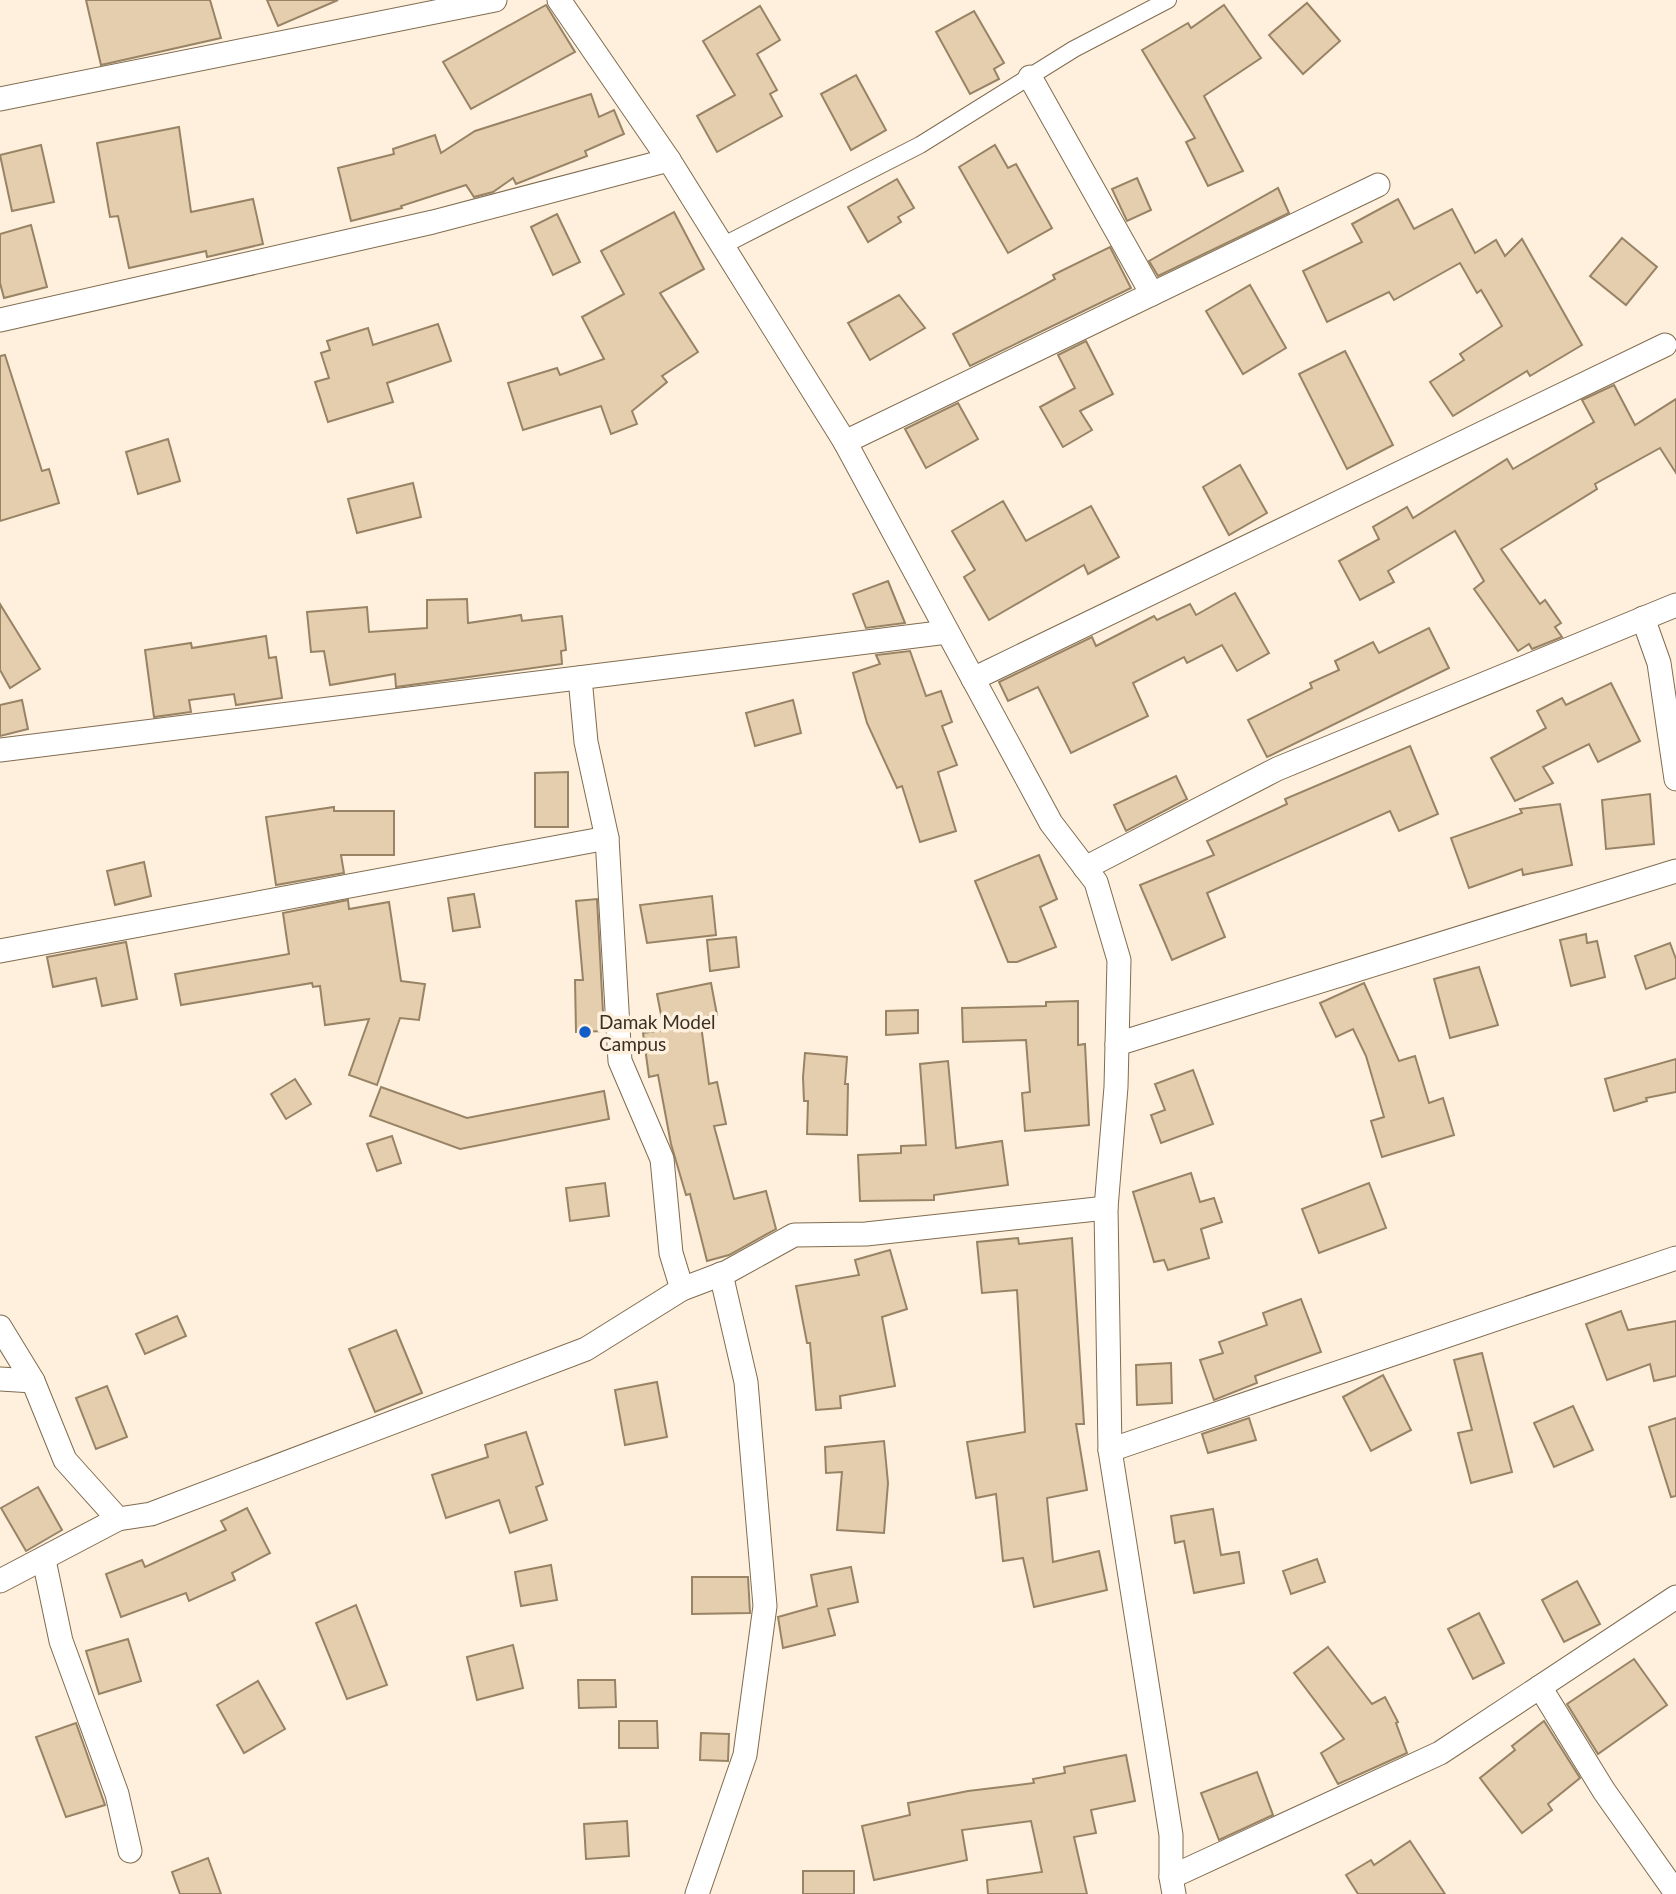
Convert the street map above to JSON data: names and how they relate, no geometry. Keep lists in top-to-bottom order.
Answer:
{
  "places": ["Damak Model Campus"]
}
